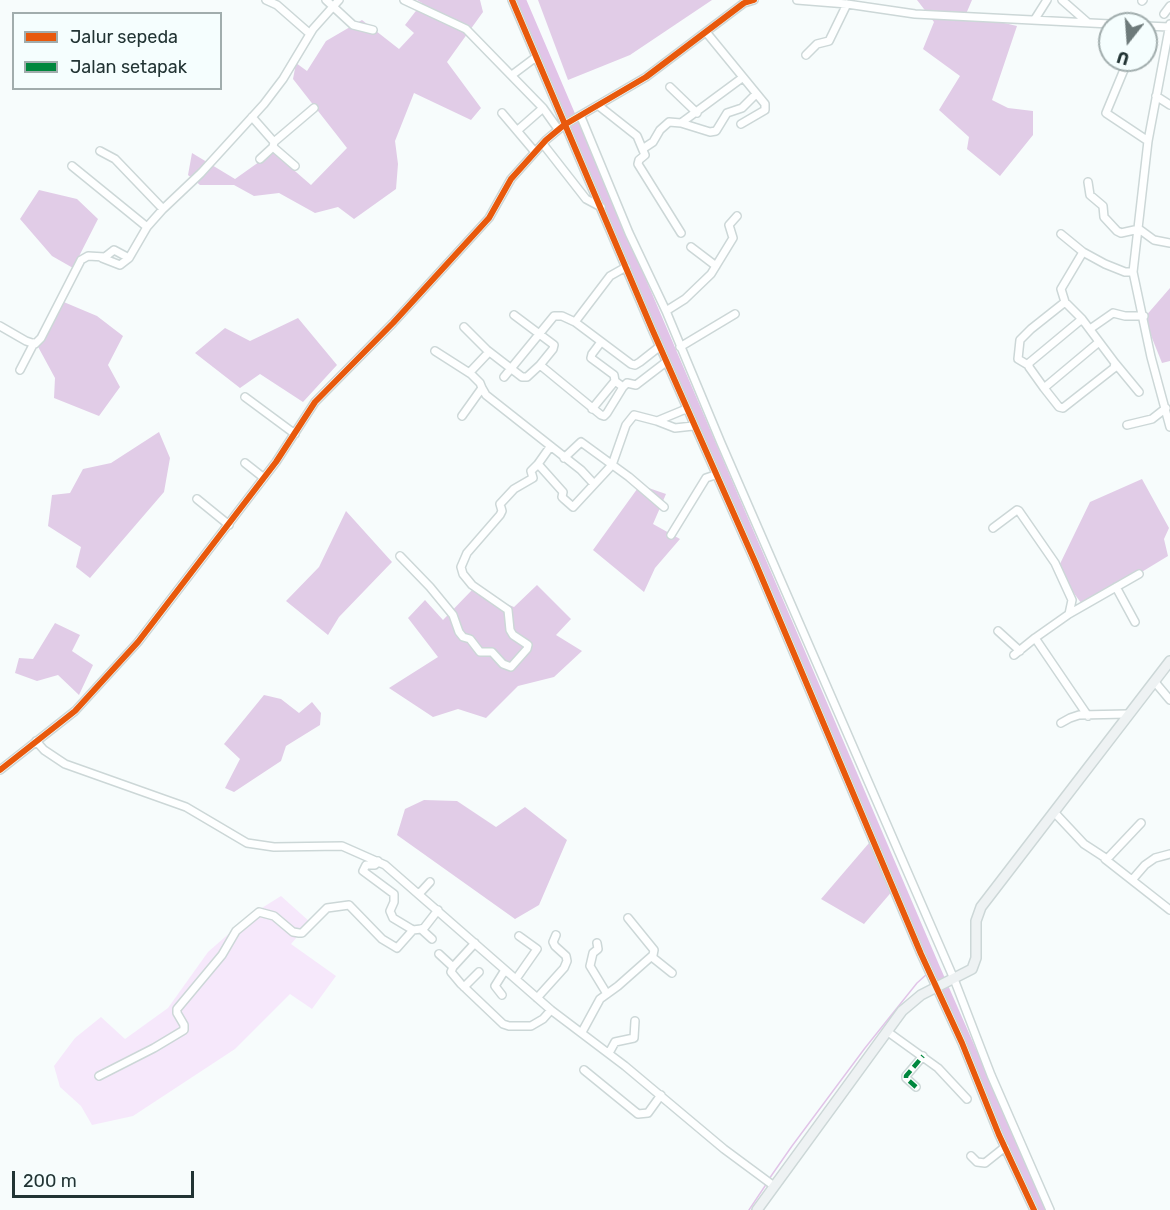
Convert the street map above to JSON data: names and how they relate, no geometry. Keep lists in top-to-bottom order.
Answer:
{
  "legend": ["Jalur sepeda", "Jalan setapak"],
  "scale_bar": "200 m",
  "north": "bottom"
}
